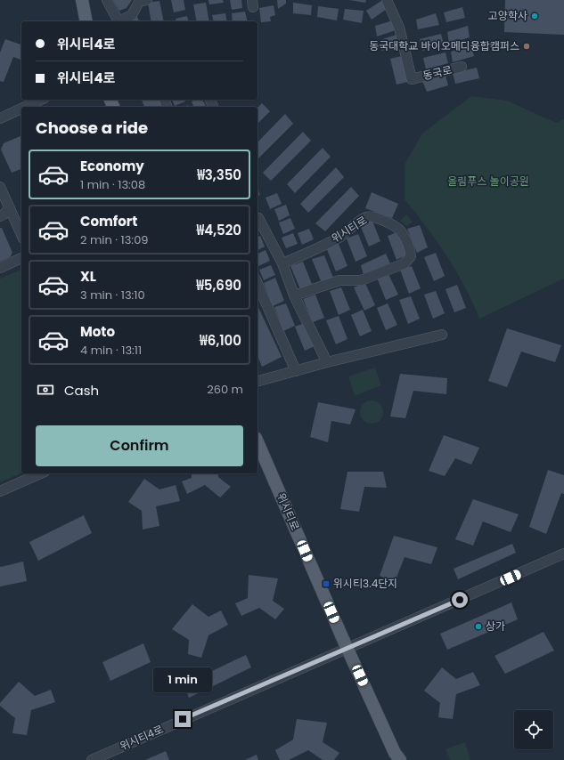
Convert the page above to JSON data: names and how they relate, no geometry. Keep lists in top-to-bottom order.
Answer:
{
  "streets": {
    "main road": ["위시티로"],
    "street": ["동국로", "위시티4로"]
  },
  "crossings": [
    ["위시티로", "위시티4로"]
  ],
  "parks": ["올림푸스 놀이공원"],
  "places": {
    "other": ["고양학사", "동국대학교 바이오메디융합캠퍼스", "상가"],
    "transit": ["위시티3.4단지"]
  },
  "page": {
    "banner": ["위시티4로", "위시티4로"],
    "heading": "Choose a ride",
    "list": [
      {
        "name": "Economy",
        "note": "1 min · 13:08",
        "value": "₩3,350"
      },
      {
        "name": "Comfort",
        "note": "2 min · 13:09",
        "value": "₩4,520"
      },
      {
        "name": "XL",
        "note": "3 min · 13:10",
        "value": "₩5,690"
      },
      {
        "name": "Moto",
        "note": "4 min · 13:11",
        "value": "₩6,100"
      }
    ],
    "pay": ["Cash", "260 m"],
    "buttons": "Confirm",
    "bubble": "1 min"
  }
}
